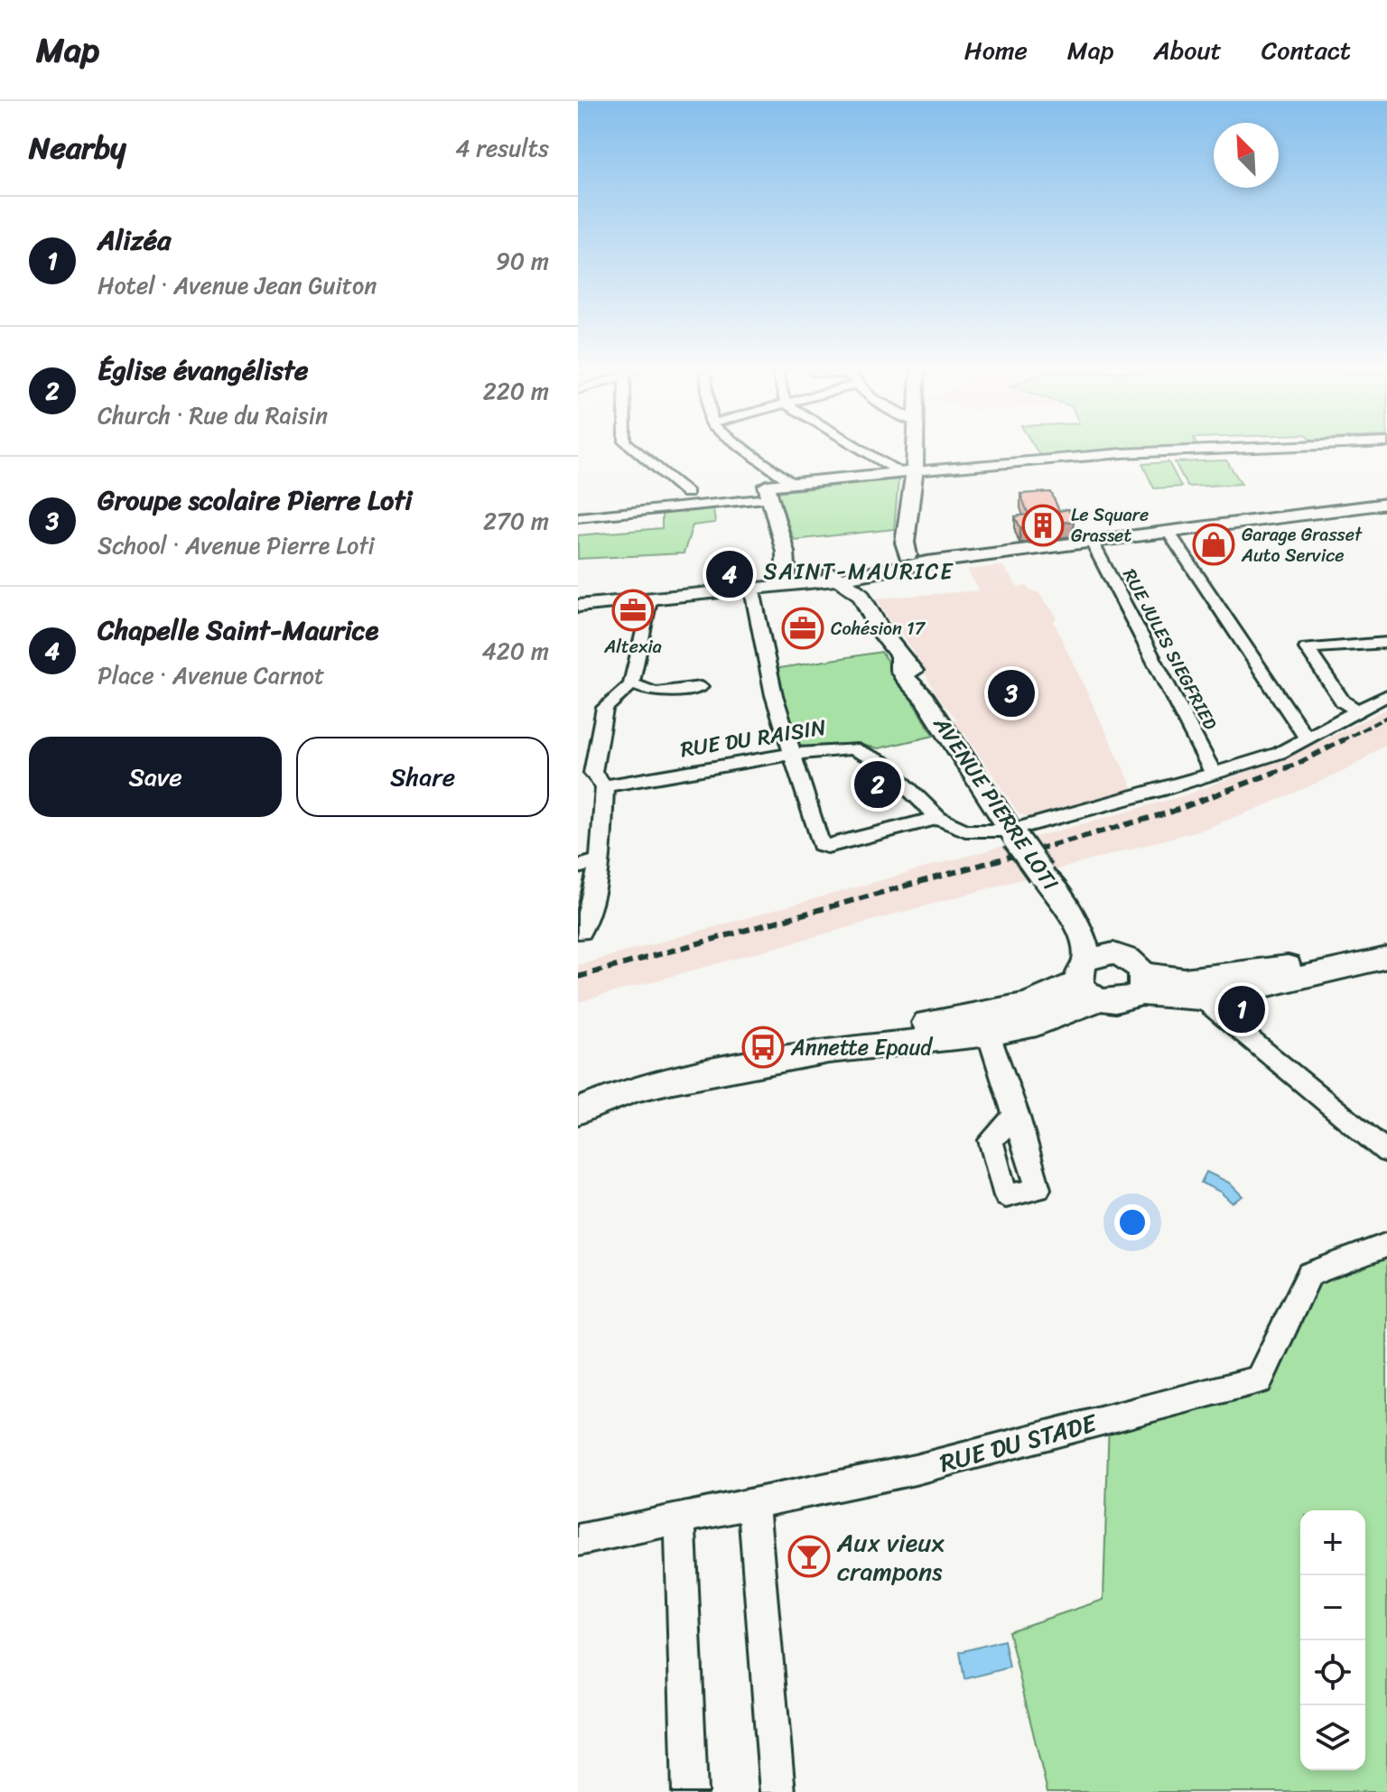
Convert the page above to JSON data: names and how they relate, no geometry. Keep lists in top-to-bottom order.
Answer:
{
  "streets": {
    "main road": ["AVENUE PIERRE LOTI"],
    "street": ["RUE JULES SIEGFRIED", "RUE DU RAISIN", "RUE DU STADE"]
  },
  "crossings": [
    ["RUE JULES SIEGFRIED", "RUE DU RAISIN"],
    ["RUE DU RAISIN", "AVENUE PIERRE LOTI"]
  ],
  "districts": ["SAINT-MAURICE"],
  "places": {
    "building": ["Le Square Grasset"],
    "shop": ["Garage Grasset Auto Service"],
    "office": ["Altexia", "Cohésion 17"],
    "bus stop": ["Annette Epaud"],
    "bar": ["Aux vieux crampons"]
  },
  "north": "top left",
  "page": {
    "header": "Map",
    "nav": [
      "Home",
      "Map",
      "About",
      "Contact"
    ],
    "heading": ["Nearby", "4 results"],
    "list": [
      {
        "mark": "1",
        "name": "Alizéa",
        "note": "Hotel · Avenue Jean Guiton",
        "value": "90 m"
      },
      {
        "mark": "2",
        "name": "Église évangéliste",
        "note": "Church · Rue du Raisin",
        "value": "220 m"
      },
      {
        "mark": "3",
        "name": "Groupe scolaire Pierre Loti",
        "note": "School · Avenue Pierre Loti",
        "value": "270 m"
      },
      {
        "mark": "4",
        "name": "Chapelle Saint-Maurice",
        "note": "Place · Avenue Carnot",
        "value": "420 m"
      }
    ],
    "pins": [
      "4",
      "3",
      "2",
      "1"
    ],
    "buttons": ["Save", "Share"],
    "map_buttons": ["+", "−"]
  }
}
